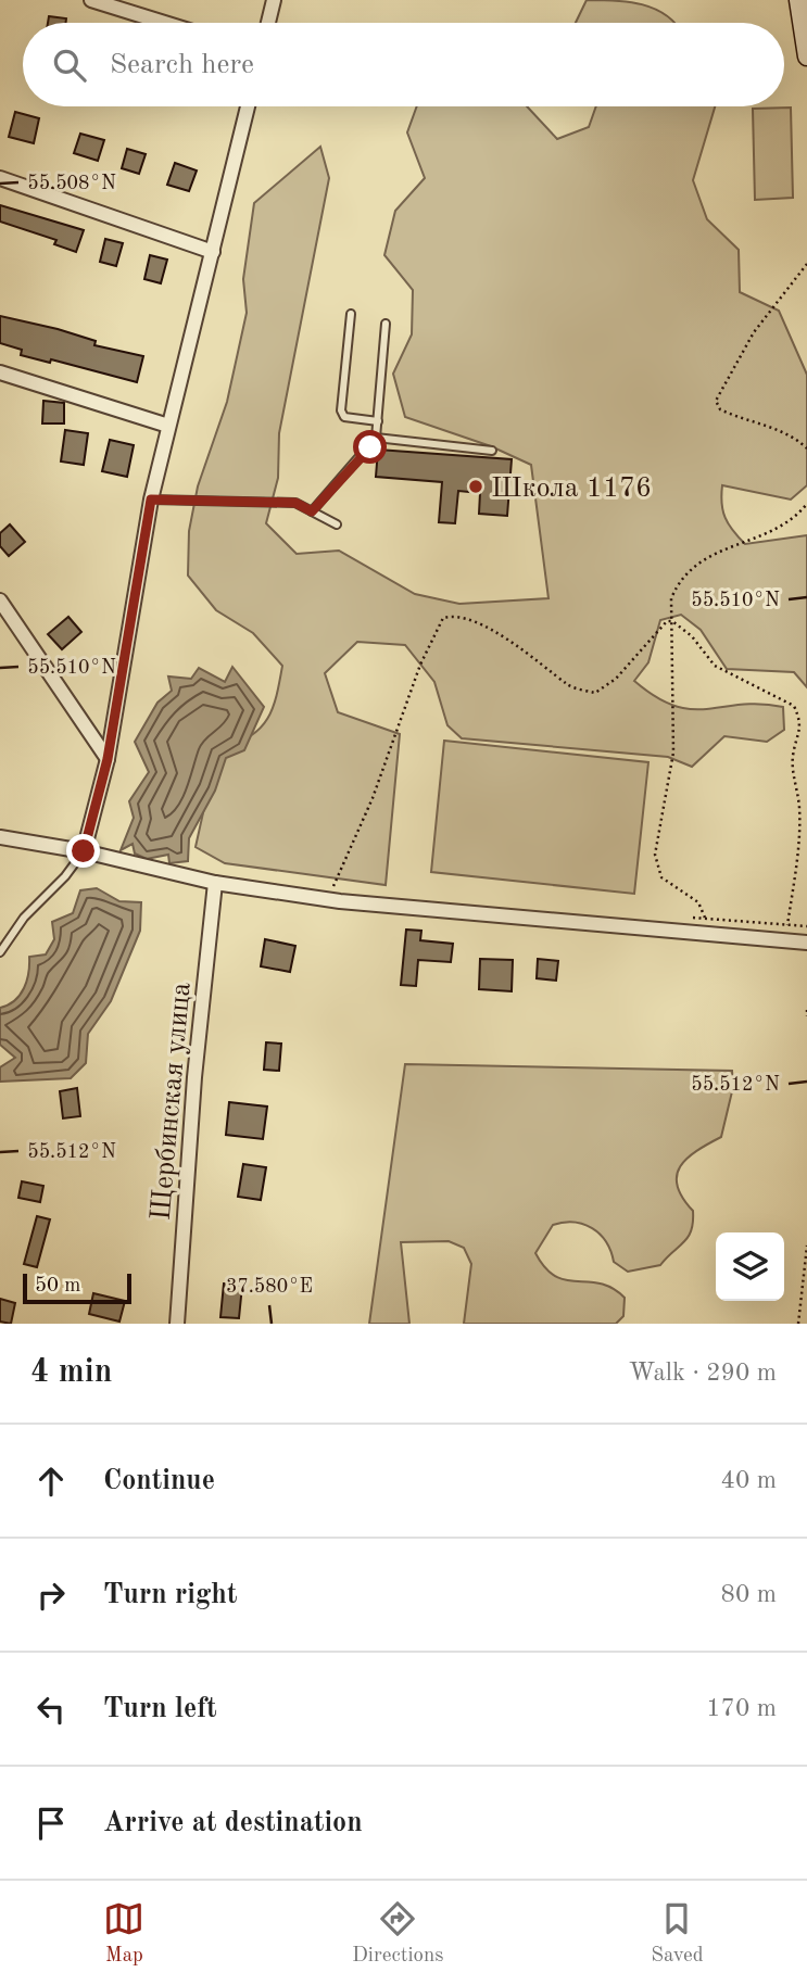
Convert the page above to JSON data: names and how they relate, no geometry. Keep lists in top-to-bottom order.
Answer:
{
  "streets": {
    "street": ["Щербинская улица"]
  },
  "places": ["Школа 1176"],
  "scale_bar": "50 m",
  "page": {
    "search": "Search here",
    "scale": "50 m",
    "heading": ["4 min", "Walk · 290 m"],
    "list": [
      ["Continue", "40 m"],
      ["Turn right", "80 m"],
      ["Turn left", "170 m"],
      "Arrive at destination"
    ],
    "nav": ["Map", "Directions", "Saved"]
  },
  "coordinates": [
    "55.508°N",
    "55.510°N",
    "55.512°N",
    "37.580°E"
  ]
}
